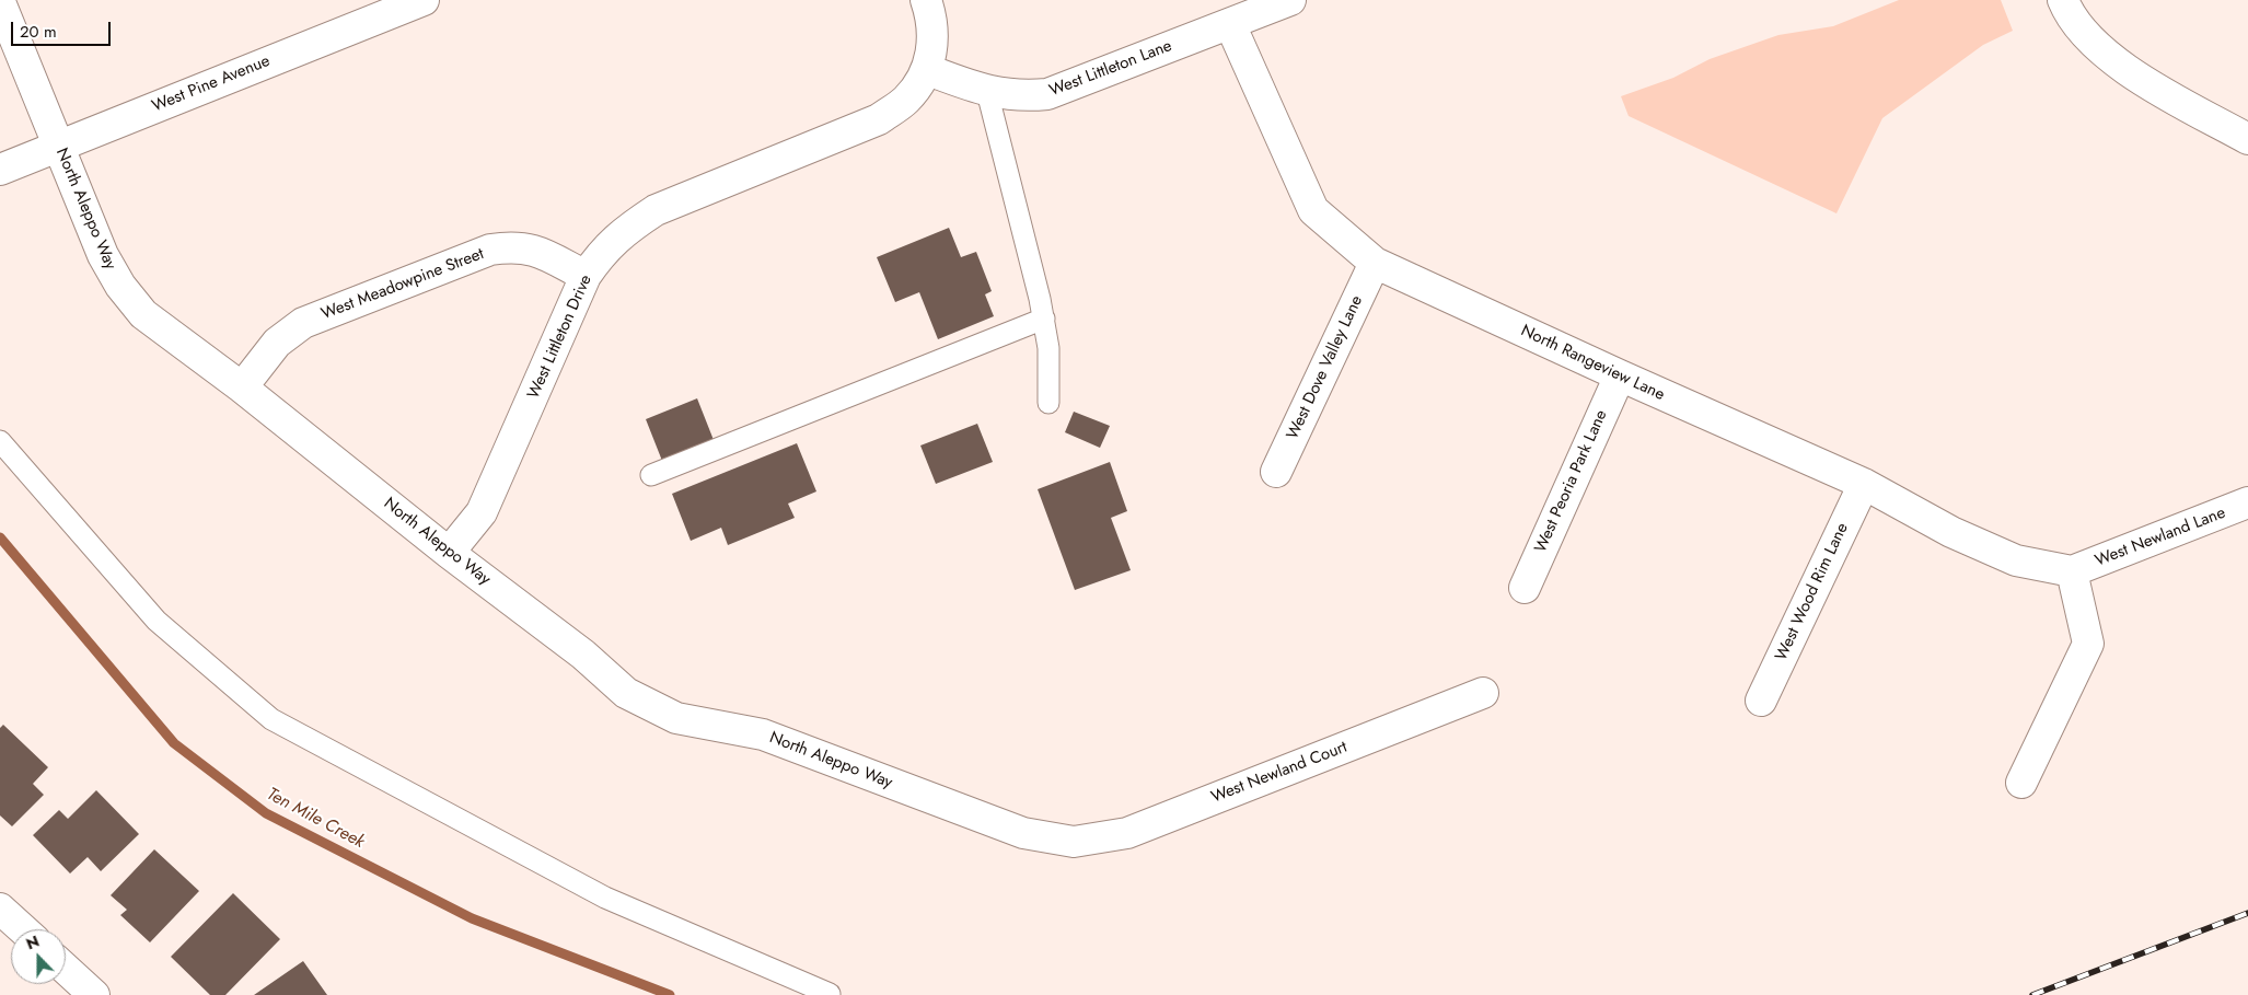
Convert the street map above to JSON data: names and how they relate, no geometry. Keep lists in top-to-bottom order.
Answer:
{
  "streets": {
    "street": [
      "West Littleton Lane",
      "West Pine Avenue",
      "North Aleppo Way",
      "West Meadowpine Street",
      "West Littleton Drive",
      "North Rangeview Lane",
      "West Dove Valley Lane",
      "West Peoria Park Lane",
      "West Newland Lane",
      "West Wood Rim Lane",
      "West Newland Court"
    ]
  },
  "crossings": [
    ["West Littleton Lane", "West Littleton Drive"],
    ["West Littleton Lane", "North Rangeview Lane"],
    ["West Pine Avenue", "North Aleppo Way"],
    ["North Aleppo Way", "West Meadowpine Street"],
    ["North Aleppo Way", "West Littleton Drive"],
    ["North Aleppo Way", "West Newland Court"],
    ["West Meadowpine Street", "West Littleton Drive"],
    ["North Rangeview Lane", "West Dove Valley Lane"],
    ["North Rangeview Lane", "West Peoria Park Lane"],
    ["North Rangeview Lane", "West Newland Lane"],
    ["North Rangeview Lane", "West Wood Rim Lane"]
  ],
  "water": ["Ten Mile Creek"],
  "scale_bar": "20 m",
  "north": "top"
}
